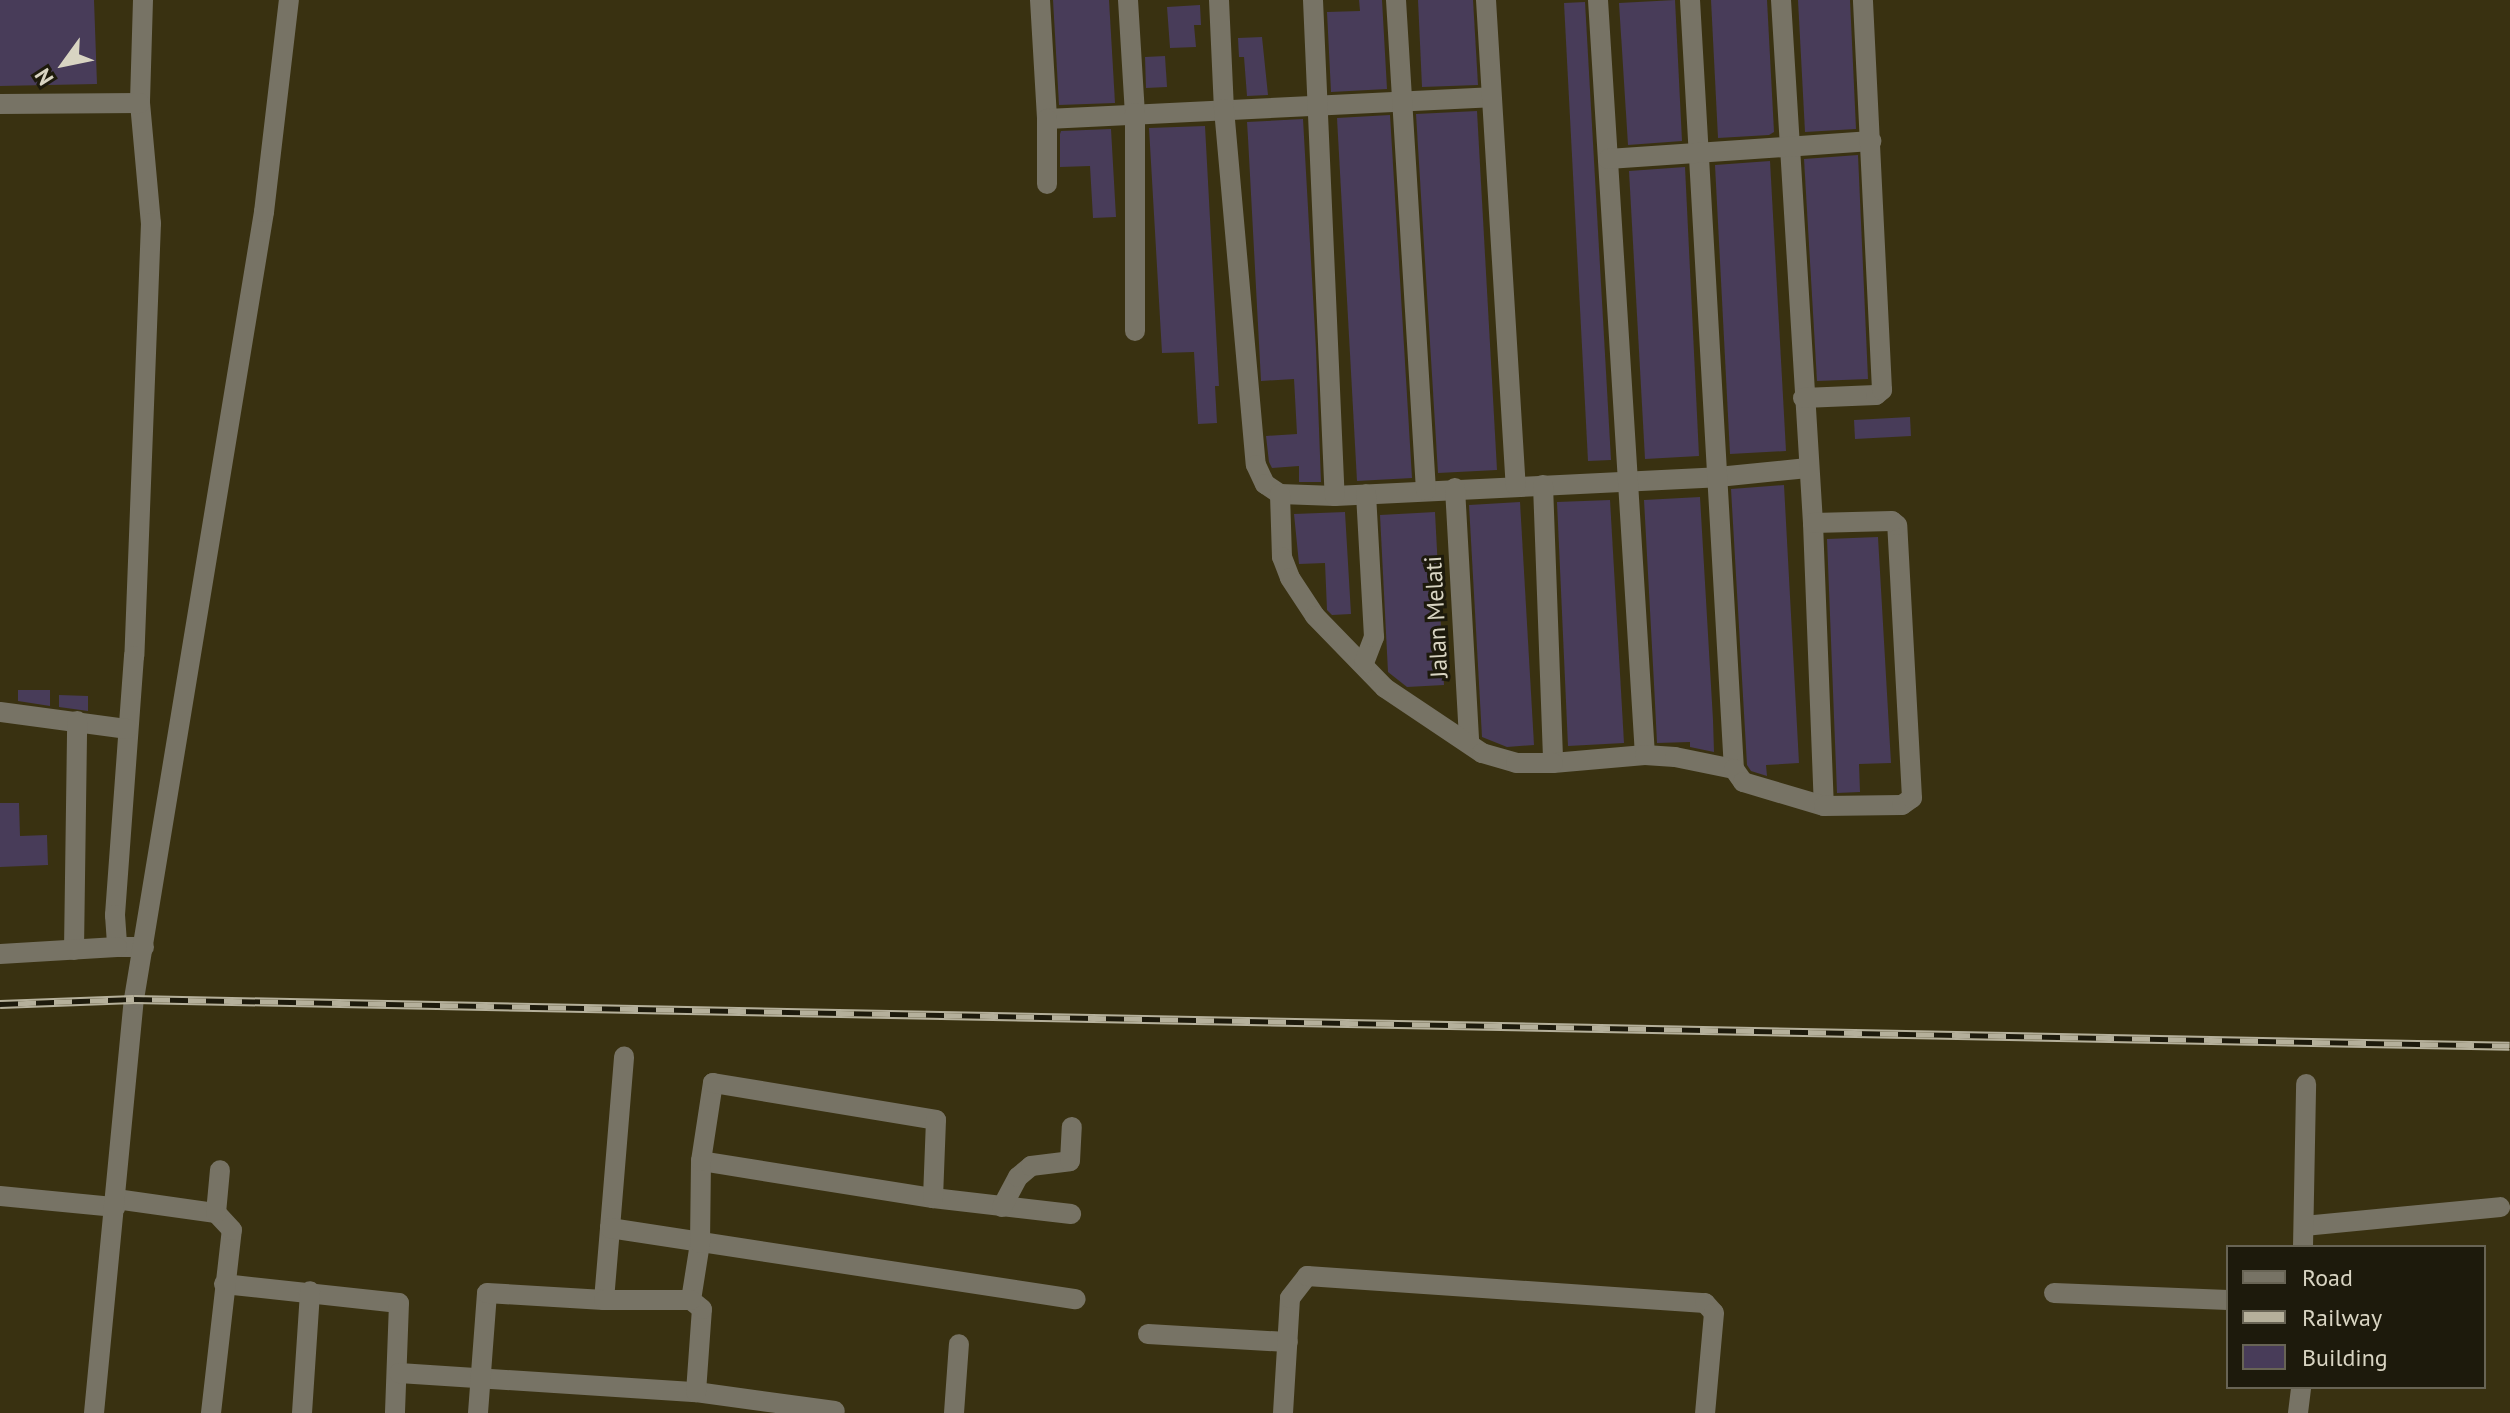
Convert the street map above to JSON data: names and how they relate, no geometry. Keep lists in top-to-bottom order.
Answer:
{
  "streets": {
    "street": ["Jalan Melati"]
  },
  "legend": ["Road", "Railway", "Building"],
  "north": "bottom left"
}
